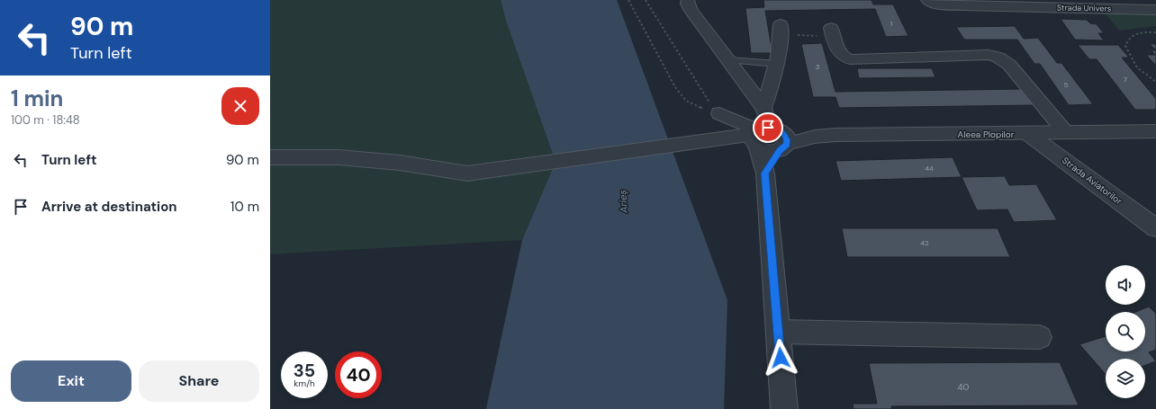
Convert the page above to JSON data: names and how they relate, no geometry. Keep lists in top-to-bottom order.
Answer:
{
  "streets": {
    "street": ["Strada Univers", "Aleea Plopilor", "Strada Aviatorilor"]
  },
  "crossings": [
    ["Aleea Plopilor", "Strada Aviatorilor"]
  ],
  "water": ["Arieș"],
  "house_numbers": [
    "1",
    "3",
    "7",
    "5",
    "44",
    "42",
    "40"
  ],
  "page": {
    "turn": ["90 m", "Turn left"],
    "heading": ["1 min", "100 m · 18:48"],
    "list": [
      {
        "name": "Turn left",
        "value": "90 m"
      },
      {
        "name": "Arrive at destination",
        "value": "10 m"
      }
    ],
    "speed": "35 km/h",
    "limit": "40",
    "buttons": ["Exit", "Share"]
  }
}
